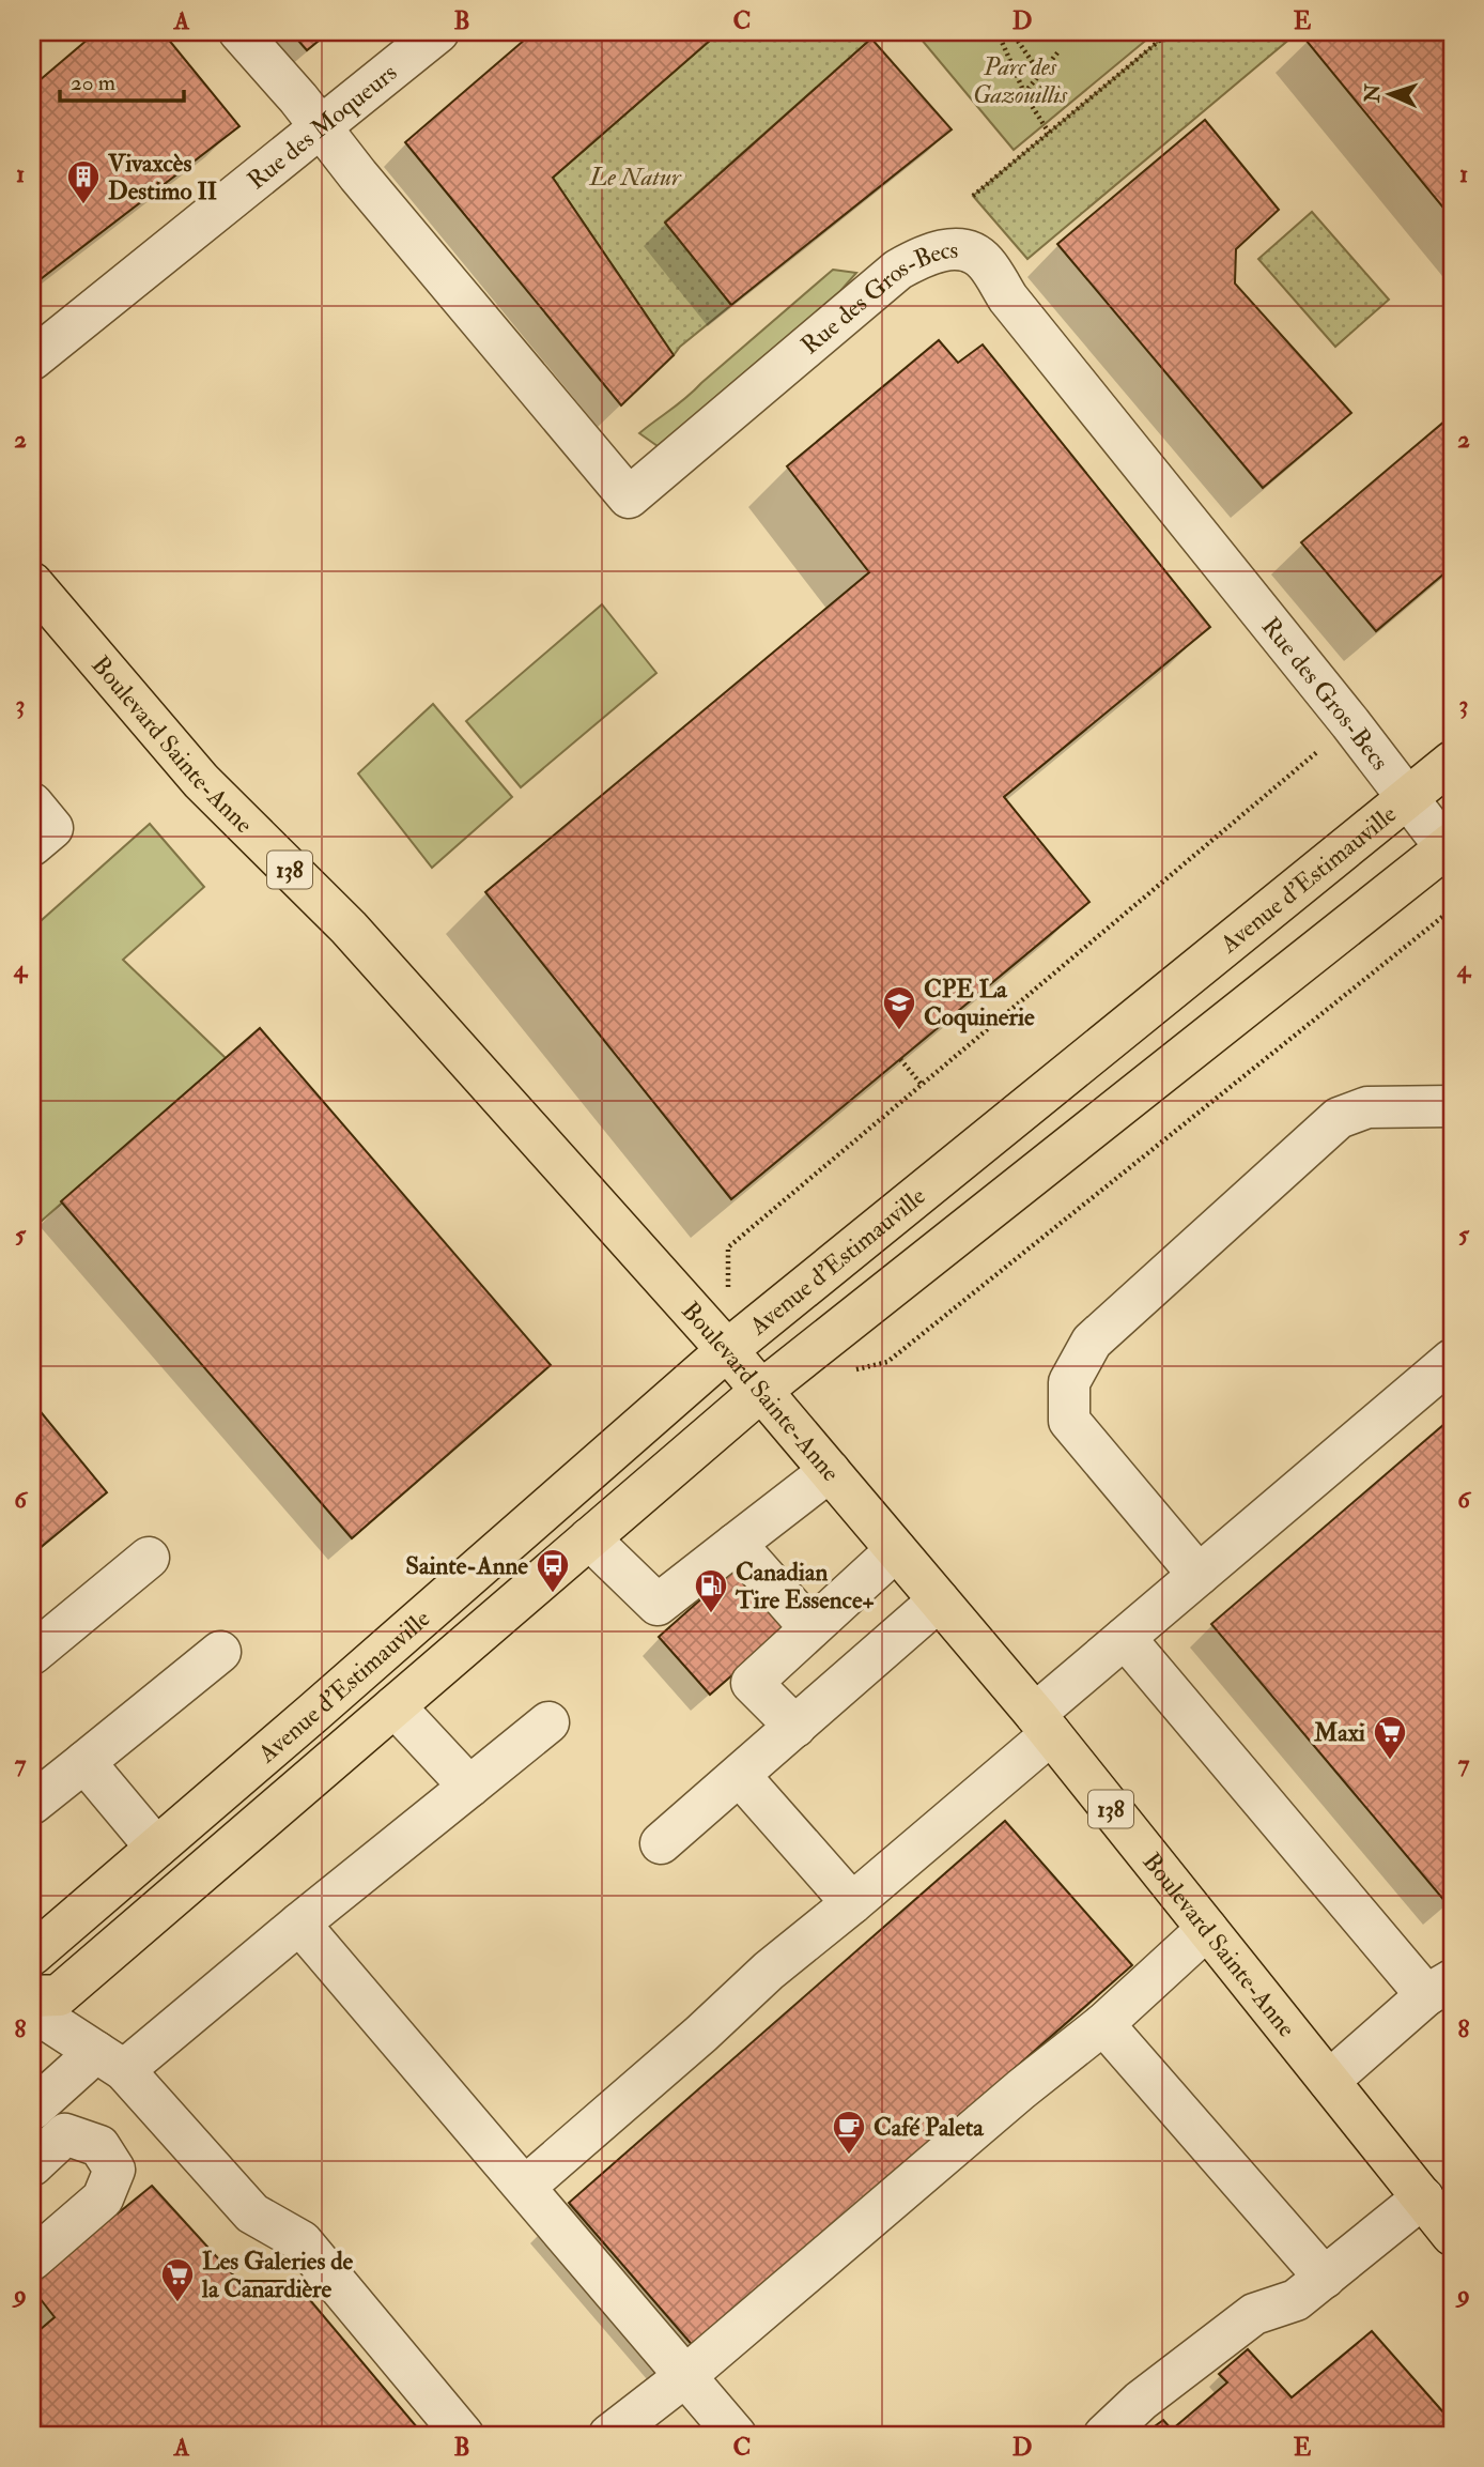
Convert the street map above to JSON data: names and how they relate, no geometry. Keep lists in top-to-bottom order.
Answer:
{
  "streets": {
    "main road": ["Boulevard Sainte-Anne", "138", "Avenue d'Estimauville"],
    "street": ["Rue des Moqueurs", "Rue des Gros-Becs"]
  },
  "crossings": [
    ["Rue des Moqueurs", "Rue des Gros-Becs"],
    ["Rue des Gros-Becs", "Avenue d'Estimauville"],
    ["Boulevard Sainte-Anne", "Avenue d'Estimauville"]
  ],
  "parks": ["Parc des Gazouillis", "Le Natur"],
  "places": {
    "building": ["Vivaxcès Destimo II"],
    "school or university": ["CPE La Coquinerie"],
    "bus stop": ["Sainte-Anne"],
    "fuel station": ["Canadian Tire Essence+"],
    "supermarket": ["Maxi", "Les Galeries de la Canardière"],
    "cafe": ["Café Paleta"]
  },
  "scale_bar": "20 m",
  "north": "left",
  "grid": {
    "columns": [
      "A",
      "B",
      "C",
      "D",
      "E"
    ],
    "rows": [
      "1",
      "2",
      "3",
      "4",
      "5",
      "6",
      "7",
      "8",
      "9"
    ]
  }
}
